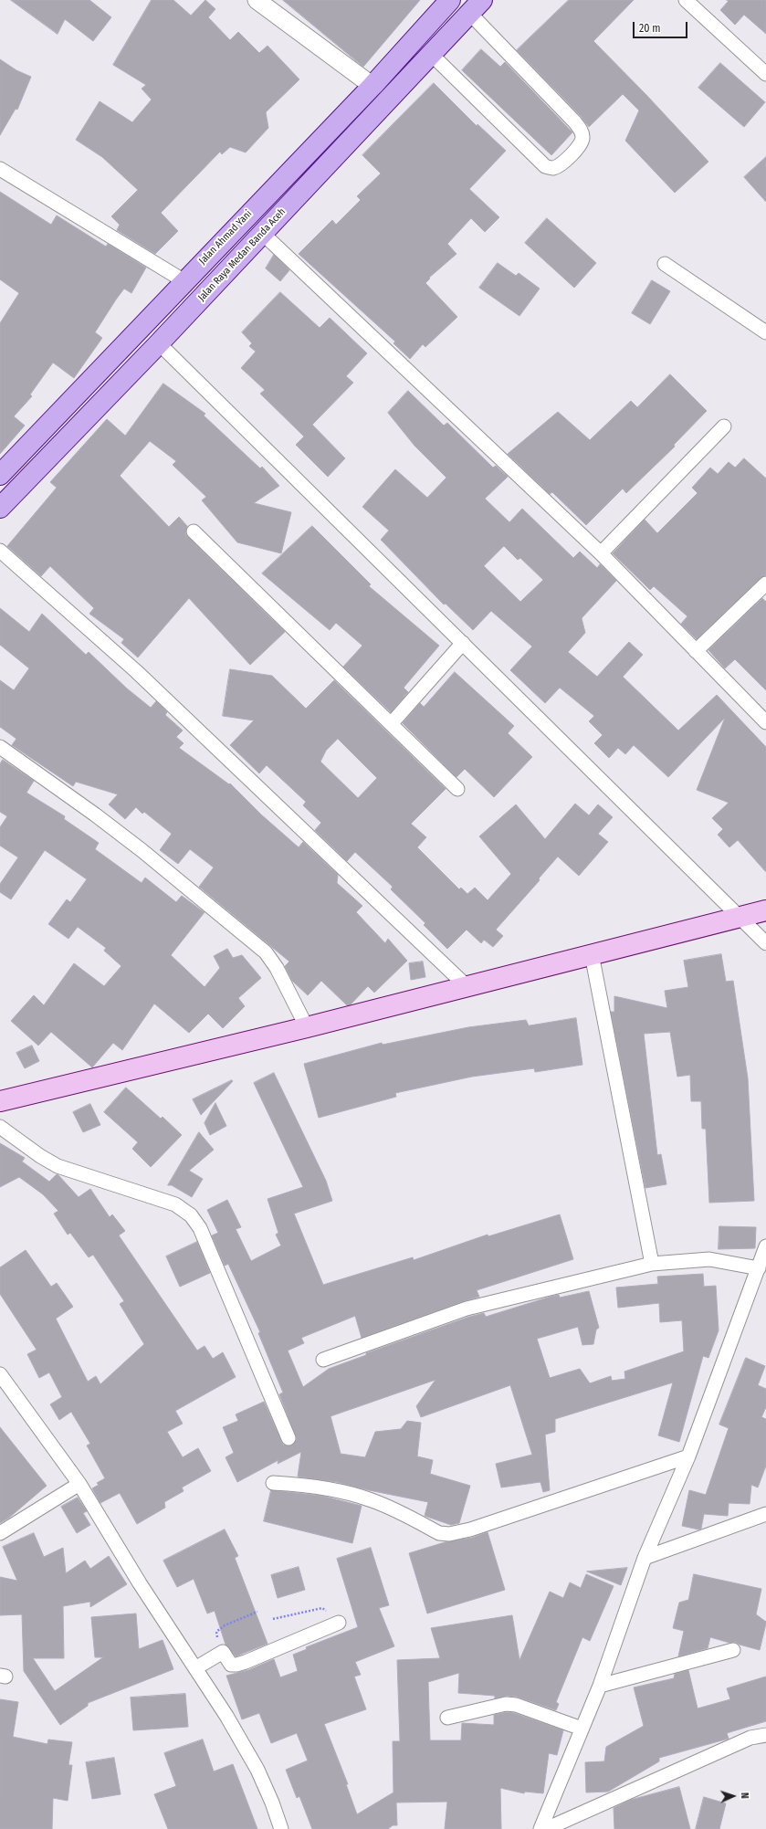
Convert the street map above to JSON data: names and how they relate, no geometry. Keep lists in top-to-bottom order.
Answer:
{
  "streets": {
    "main road": ["Jalan Ahmad Yani", "Jalan Raya Medan Banda Aceh"]
  },
  "scale_bar": "20 m",
  "north": "right"
}
